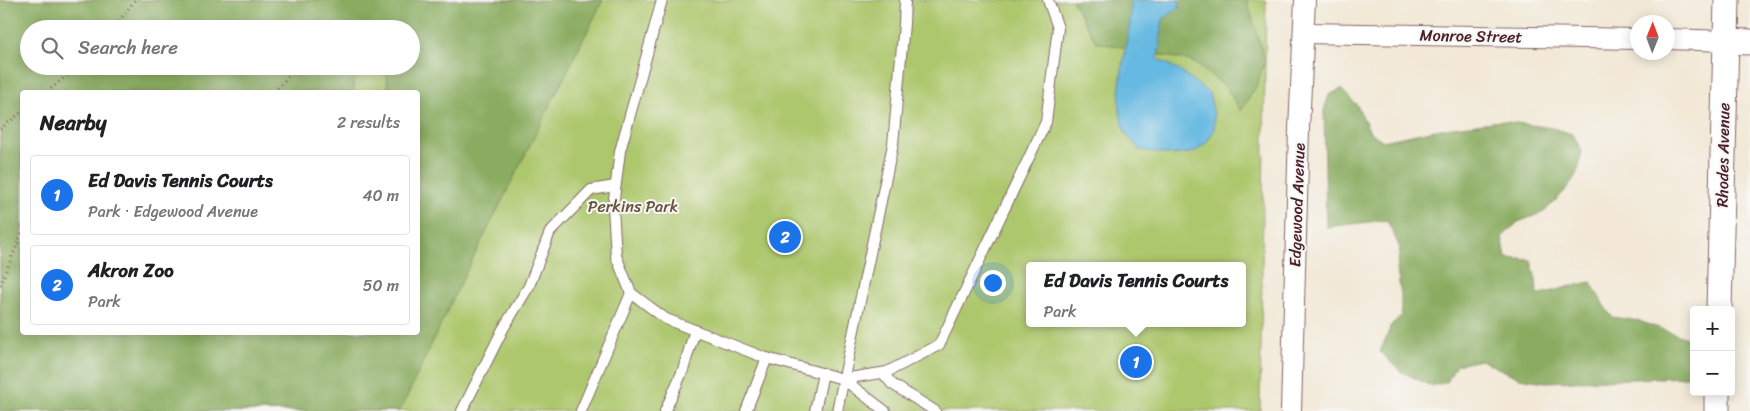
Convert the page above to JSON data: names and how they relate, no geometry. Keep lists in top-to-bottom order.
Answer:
{
  "streets": {
    "street": ["Monroe Street", "Rhodes Avenue", "Edgewood Avenue"]
  },
  "crossings": [
    ["Monroe Street", "Edgewood Avenue"]
  ],
  "parks": ["Perkins Park"],
  "north": "top",
  "page": {
    "search": "Search here",
    "heading": ["Nearby", "2 results"],
    "list": [
      {
        "mark": "1",
        "name": "Ed Davis Tennis Courts",
        "note": "Park · Edgewood Avenue",
        "value": "40 m"
      },
      {
        "mark": "2",
        "name": "Akron Zoo",
        "note": "Park",
        "value": "50 m"
      }
    ],
    "pins": ["2", "1"],
    "popup": ["Ed Davis Tennis Courts", "Park"],
    "map_buttons": ["+", "−"]
  }
}
